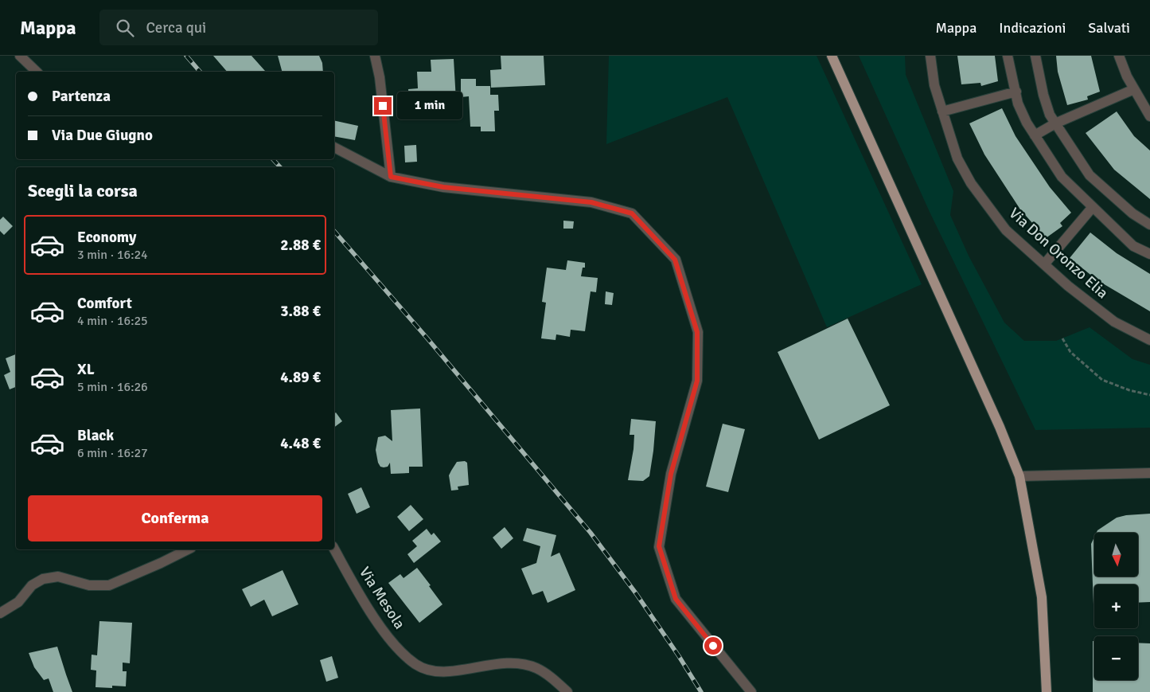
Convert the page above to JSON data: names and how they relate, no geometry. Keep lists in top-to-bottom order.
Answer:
{
  "streets": {
    "street": ["Via Don Oronzo Elia", "Via Mesola"]
  },
  "north": "bottom",
  "page": {
    "header": "Mappa",
    "search": "Cerca qui",
    "nav": ["Mappa", "Indicazioni", "Salvati"],
    "banner": ["Partenza", "Via Due Giugno"],
    "bubble": "1 min",
    "heading": "Scegli la corsa",
    "list": [
      {
        "name": "Economy",
        "note": "3 min · 16:24",
        "value": "2.88 €"
      },
      {
        "name": "Comfort",
        "note": "4 min · 16:25",
        "value": "3.88 €"
      },
      {
        "name": "XL",
        "note": "5 min · 16:26",
        "value": "4.89 €"
      },
      {
        "name": "Black",
        "note": "6 min · 16:27",
        "value": "4.48 €"
      }
    ],
    "buttons": "Conferma",
    "map_buttons": ["+", "−"]
  }
}
